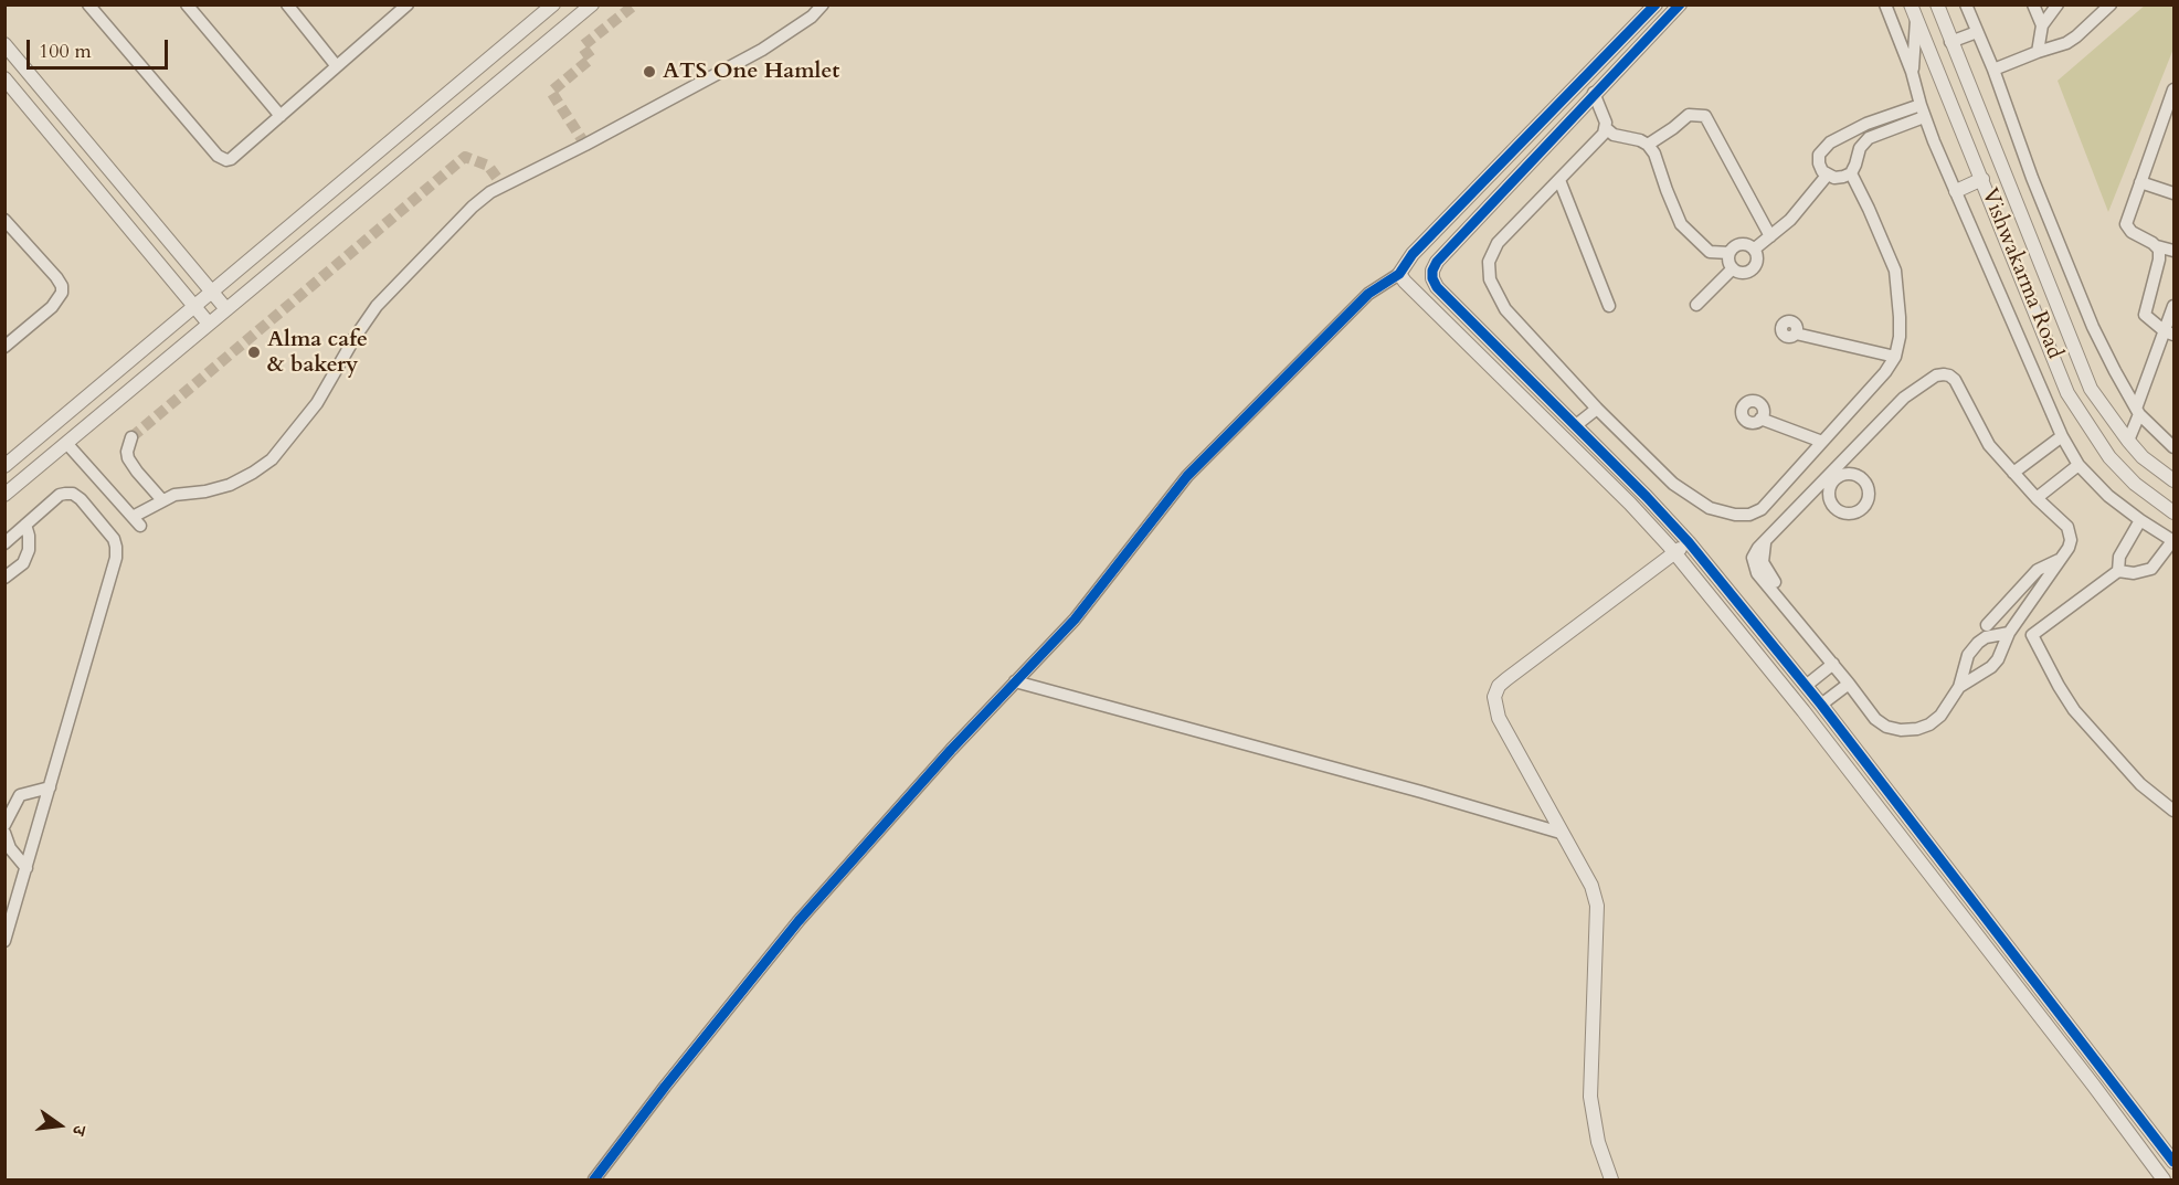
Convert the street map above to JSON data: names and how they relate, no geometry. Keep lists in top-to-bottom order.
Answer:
{
  "streets": {
    "street": ["Vishwakarma Road"]
  },
  "places": ["ATS One Hamlet", "Alma cafe & bakery"],
  "scale_bar": "100 m",
  "north": "right"
}
